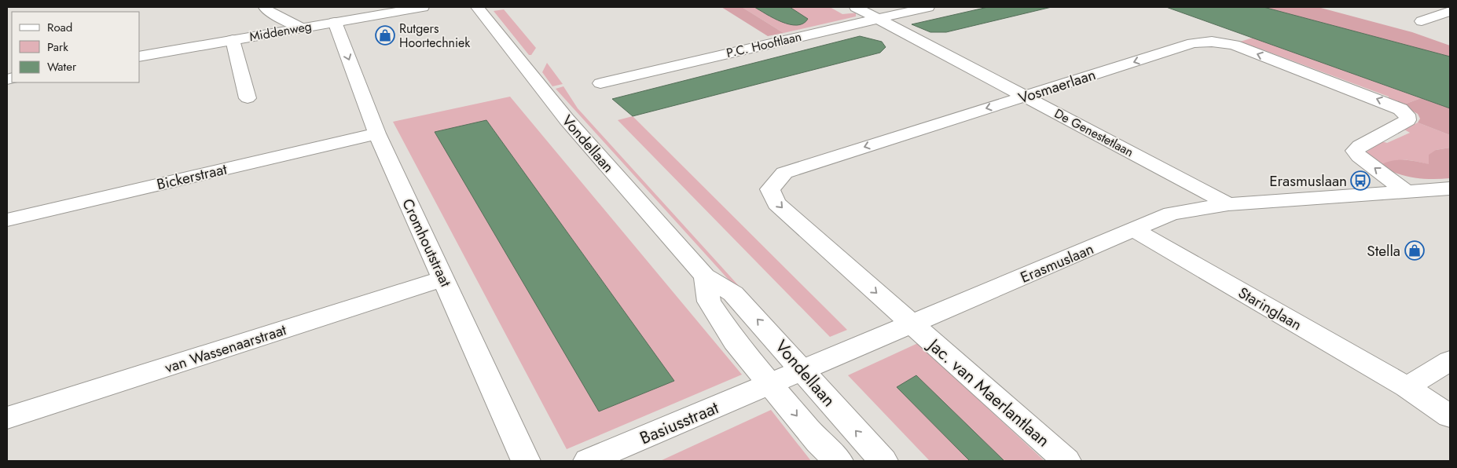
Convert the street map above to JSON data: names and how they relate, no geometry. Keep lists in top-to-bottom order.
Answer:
{
  "streets": {
    "street": [
      "Middenweg",
      "P.C. Hooftlaan",
      "Vosmaerlaan",
      "De Genestetlaan",
      "Vondellaan",
      "Bickerstraat",
      "Cromhoutstraat",
      "Erasmuslaan",
      "Staringlaan",
      "van Wassenaarstraat",
      "Jac. van Maerlantlaan",
      "Basiusstraat"
    ]
  },
  "crossings": [
    ["Middenweg", "Cromhoutstraat"],
    ["P.C. Hooftlaan", "De Genestetlaan"],
    ["Vosmaerlaan", "De Genestetlaan"],
    ["Vosmaerlaan", "Erasmuslaan"],
    ["Vosmaerlaan", "Jac. van Maerlantlaan"],
    ["De Genestetlaan", "Erasmuslaan"],
    ["Vondellaan", "Erasmuslaan"],
    ["Bickerstraat", "Cromhoutstraat"],
    ["Cromhoutstraat", "van Wassenaarstraat"],
    ["Erasmuslaan", "Staringlaan"],
    ["Erasmuslaan", "Jac. van Maerlantlaan"],
    ["Erasmuslaan", "Basiusstraat"]
  ],
  "places": {
    "shop": ["Rutgers Hoortechniek", "Stella"],
    "bus stop": ["Erasmuslaan"]
  },
  "legend": ["Road", "Park", "Water"]
}
